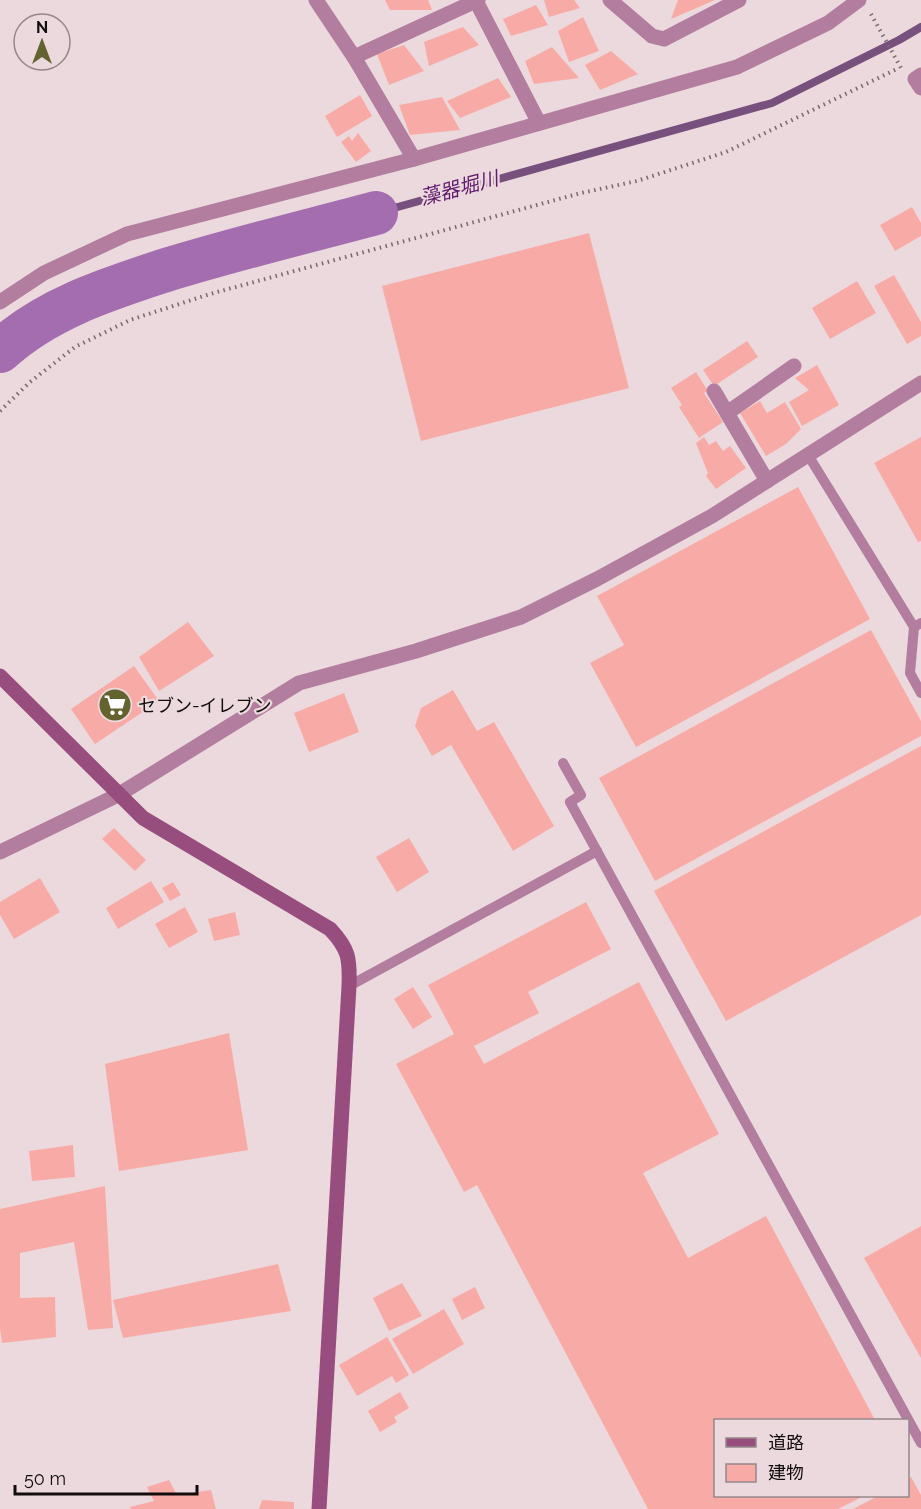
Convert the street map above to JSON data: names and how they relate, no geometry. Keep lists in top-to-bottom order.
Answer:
{
  "water": ["藻器堀川"],
  "places": {
    "supermarket": ["セブン-イレブン"]
  },
  "legend": ["道路", "建物"],
  "scale_bar": "50 m",
  "north": "top"
}
